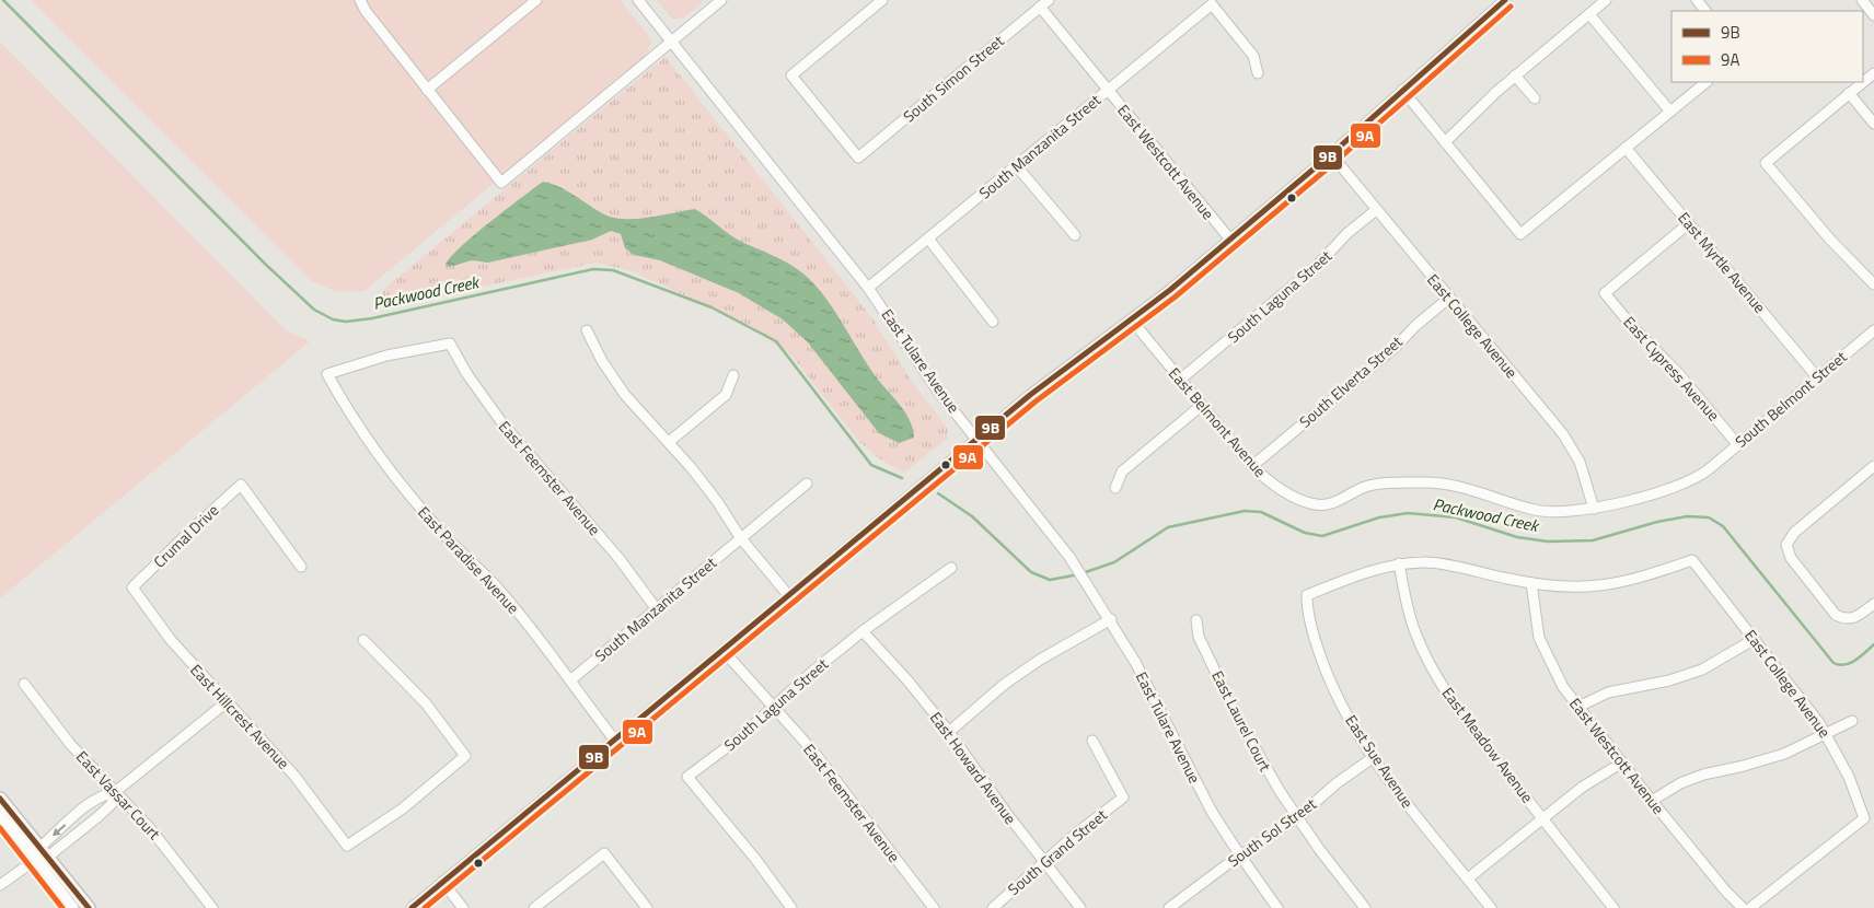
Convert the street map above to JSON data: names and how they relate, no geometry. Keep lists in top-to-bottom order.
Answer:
{
  "streets": {
    "street": [
      "South Simon Street",
      "South Manzanita Street",
      "East Westcott Avenue",
      "East Myrtle Avenue",
      "South Laguna Street",
      "East College Avenue",
      "East Tulare Avenue",
      "East Cypress Avenue",
      "South Elverta Street",
      "South Belmont Street",
      "East Belmont Avenue",
      "East Feemster Avenue",
      "Crumal Drive",
      "East Paradise Avenue",
      "East Hillcrest Avenue",
      "East Laurel Court",
      "East Meadow Avenue",
      "East Sue Avenue",
      "East Howard Avenue",
      "East Vassar Court",
      "South Sol Street",
      "South Grand Street"
    ]
  },
  "crossings": [
    ["South Simon Street", "East Westcott Avenue"],
    ["South Manzanita Street", "East Westcott Avenue"],
    ["South Manzanita Street", "East Tulare Avenue"],
    ["South Manzanita Street", "East Feemster Avenue"],
    ["South Manzanita Street", "East Paradise Avenue"],
    ["East Westcott Avenue", "East College Avenue"],
    ["East Myrtle Avenue", "East Cypress Avenue"],
    ["East Myrtle Avenue", "South Belmont Street"],
    ["South Laguna Street", "East College Avenue"],
    ["South Laguna Street", "East Belmont Avenue"],
    ["South Laguna Street", "East Feemster Avenue"],
    ["South Laguna Street", "East Howard Avenue"],
    ["East College Avenue", "South Elverta Street"],
    ["East College Avenue", "South Belmont Street"],
    ["East Tulare Avenue", "South Sol Street"],
    ["East Cypress Avenue", "South Belmont Street"],
    ["South Elverta Street", "East Belmont Avenue"],
    ["South Belmont Street", "East Belmont Avenue"],
    ["East Feemster Avenue", "East Paradise Avenue"],
    ["Crumal Drive", "East Hillcrest Avenue"],
    ["East Laurel Court", "South Sol Street"],
    ["East Meadow Avenue", "East Sue Avenue"],
    ["East Sue Avenue", "South Sol Street"],
    ["East Howard Avenue", "South Grand Street"]
  ],
  "water": ["Packwood Creek"],
  "lines": ["transit line 9B", "transit line 9A"],
  "legend": ["9B", "9A"]
}
